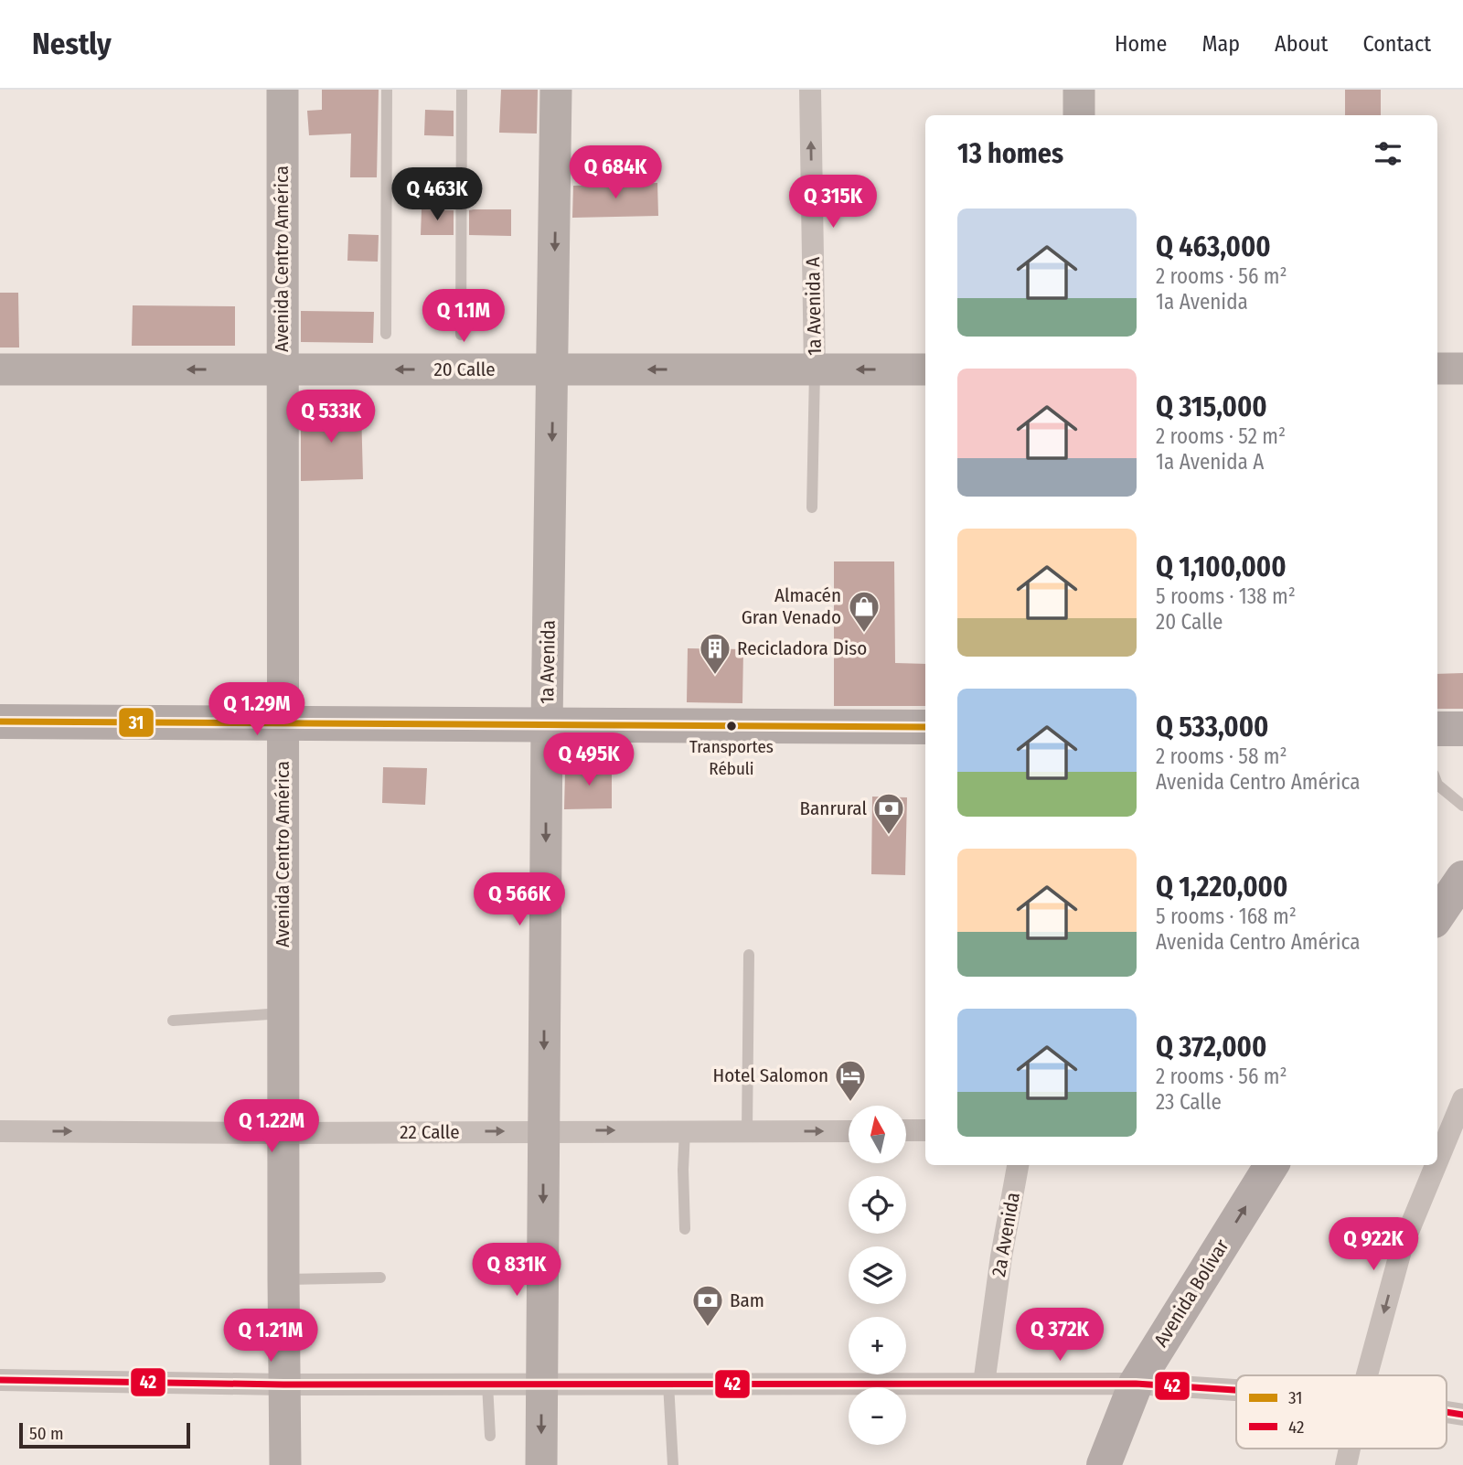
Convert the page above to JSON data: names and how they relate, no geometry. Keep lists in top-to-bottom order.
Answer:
{
  "streets": {
    "main road": ["Avenida Bolívar"],
    "street": [
      "Avenida Centro América",
      "1a Avenida A",
      "20 Calle",
      "1a Avenida",
      "22 Calle",
      "2a Avenida"
    ]
  },
  "crossings": [
    ["Avenida Centro América", "20 Calle"],
    ["Avenida Centro América", "22 Calle"],
    ["1a Avenida A", "20 Calle"],
    ["20 Calle", "1a Avenida"],
    ["1a Avenida", "22 Calle"]
  ],
  "one_way": [
    "1a Avenida A",
    "20 Calle",
    "1a Avenida",
    "22 Calle",
    "Avenida Bolívar"
  ],
  "places": {
    "shop": ["Almacén Gran Venado"],
    "building": ["Recicladora Diso"],
    "other": ["Transportes Rébuli"],
    "bank": ["Banrural", "Bam"],
    "hotel": ["Hotel Salomon"]
  },
  "lines": ["transit line 31", "transit line 42"],
  "legend": ["31", "42"],
  "scale_bar": "50 m",
  "north": "top",
  "page": {
    "header": "Nestly",
    "nav": [
      "Home",
      "Map",
      "About",
      "Contact"
    ],
    "heading": "13 homes",
    "price": [
      "Q 684K",
      "Q 463K",
      "Q 315K",
      "Q 1.1M",
      "Q 533K",
      "Q 1.29M",
      "Q 495K",
      "Q 566K",
      "Q 1.22M",
      "Q 922K",
      "Q 831K",
      "Q 372K",
      "Q 1.21M"
    ],
    "list": [
      {
        "name": "Q 463,000",
        "note": "2 rooms · 56 m² · 1a Avenida"
      },
      {
        "name": "Q 315,000",
        "note": "2 rooms · 52 m² · 1a Avenida A"
      },
      {
        "name": "Q 1,100,000",
        "note": "5 rooms · 138 m² · 20 Calle"
      },
      {
        "name": "Q 533,000",
        "note": "2 rooms · 58 m² · Avenida Centro América"
      },
      {
        "name": "Q 1,220,000",
        "note": "5 rooms · 168 m² · Avenida Centro América"
      },
      {
        "name": "Q 372,000",
        "note": "2 rooms · 56 m² · 23 Calle"
      }
    ],
    "map_buttons": ["+", "−"],
    "scale": "50 m"
  }
}
